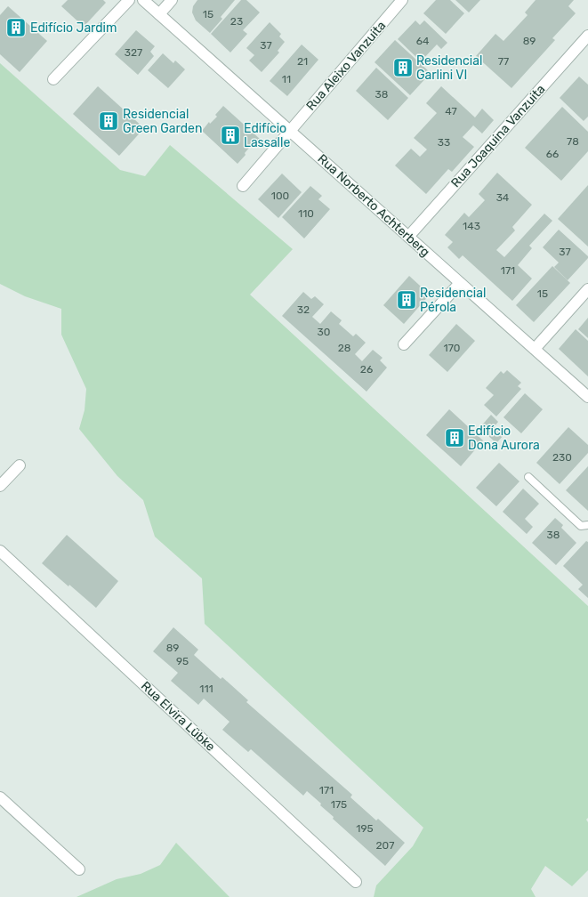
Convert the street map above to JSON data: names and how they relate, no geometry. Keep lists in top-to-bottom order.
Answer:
{
  "streets": {
    "street": [
      "Rua Aleixo Vanzuita",
      "Rua Joaquina Vanzuita",
      "Rua Norberto Achterberg",
      "Rua Elvira Lübke"
    ]
  },
  "crossings": [
    ["Rua Aleixo Vanzuita", "Rua Norberto Achterberg"],
    ["Rua Joaquina Vanzuita", "Rua Norberto Achterberg"]
  ],
  "places": {
    "building": [
      "Edifício Jardim",
      "Residencial Garlini VI",
      "Residencial Green Garden",
      "Edifício Lassalle",
      "Residencial Pérola",
      "Edifício Dona Aurora"
    ]
  },
  "house_numbers": [
    "15",
    "23",
    "64",
    "89",
    "37",
    "327",
    "21",
    "77",
    "11",
    "38",
    "47",
    "78",
    "33",
    "66",
    "100",
    "34",
    "110",
    "143",
    "37",
    "171",
    "15",
    "32",
    "30",
    "28",
    "170",
    "26",
    "230",
    "38",
    "89",
    "95",
    "111",
    "171",
    "175",
    "195",
    "207"
  ]
}
